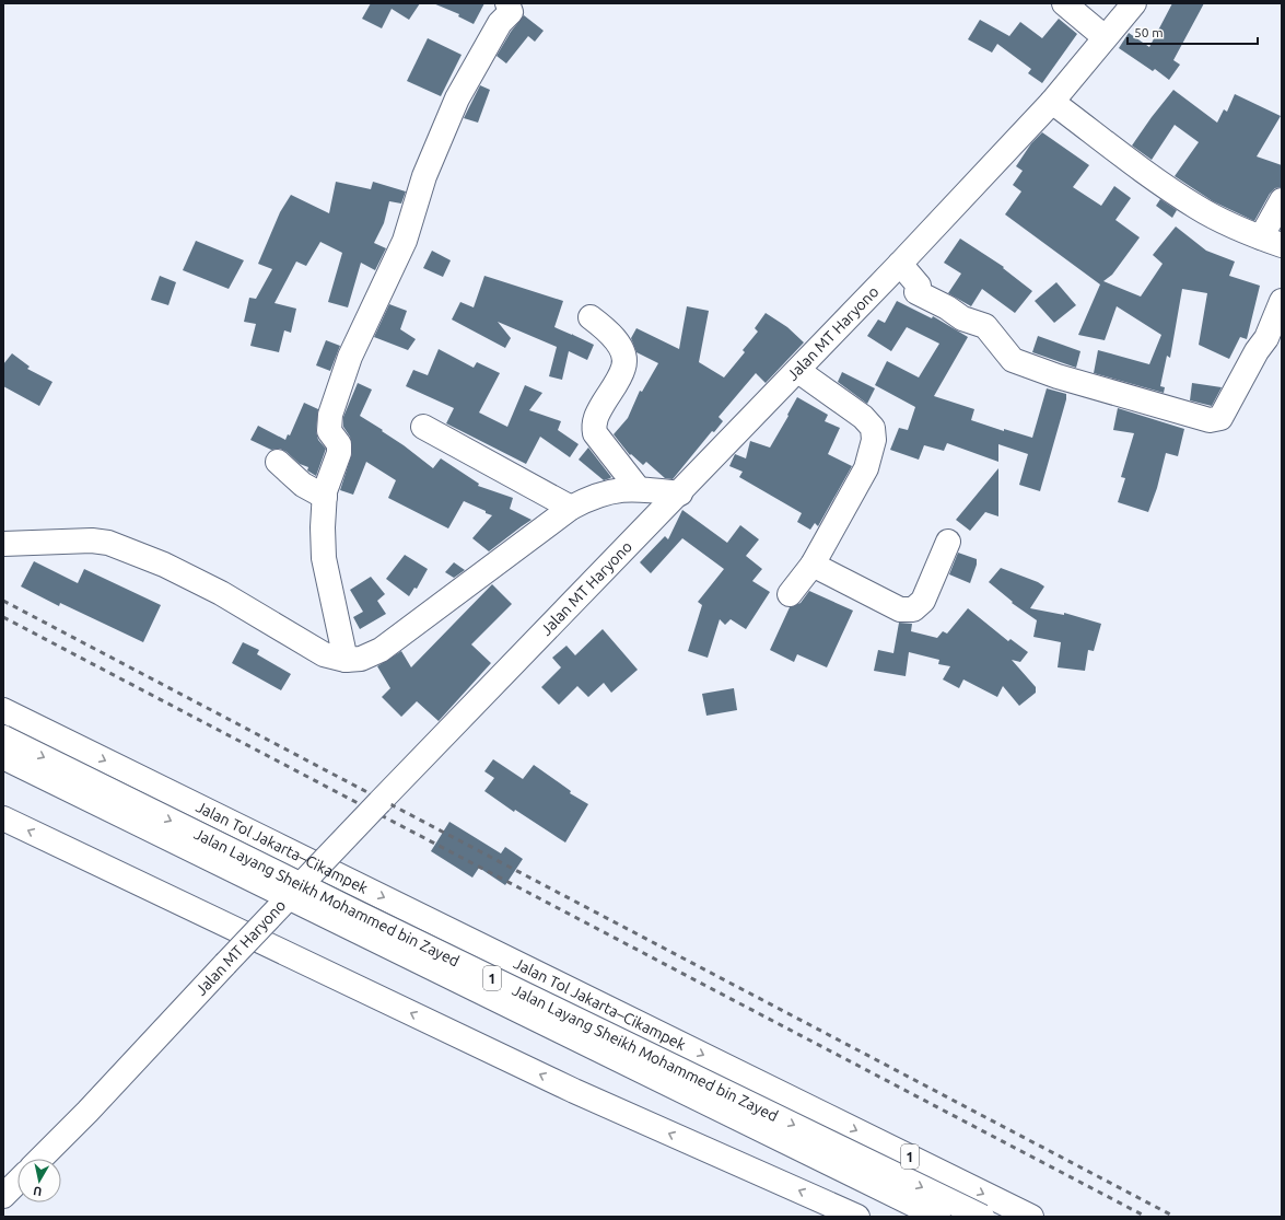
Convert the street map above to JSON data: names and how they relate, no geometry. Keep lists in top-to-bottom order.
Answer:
{
  "streets": {
    "main road": [
      "Jalan MT Haryono",
      "Jalan Tol Jakarta–Cikampek",
      "Jalan Layang Sheikh Mohammed bin Zayed",
      "1"
    ]
  },
  "scale_bar": "50 m",
  "north": "bottom"
}
